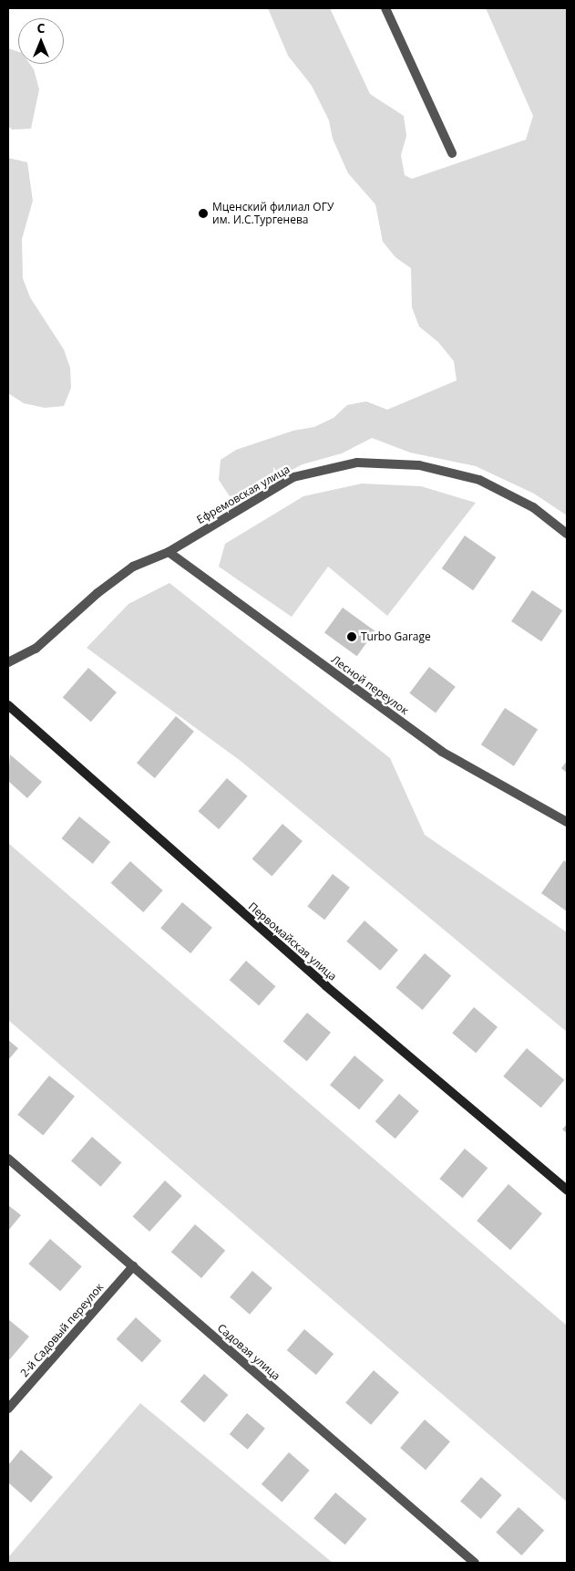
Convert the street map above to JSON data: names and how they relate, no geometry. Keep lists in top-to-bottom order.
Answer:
{
  "streets": {
    "street": [
      "Ефремовская улица",
      "Лесной переулок",
      "Первомайская улица",
      "2-й Садовый переулок",
      "Садовая улица"
    ]
  },
  "crossings": [
    ["Ефремовская улица", "Лесной переулок"],
    ["2-й Садовый переулок", "Садовая улица"]
  ],
  "places": ["Мценский филиал ОГУ им. И.С.Тургенева", "Turbo Garage"],
  "north": "top"
}
